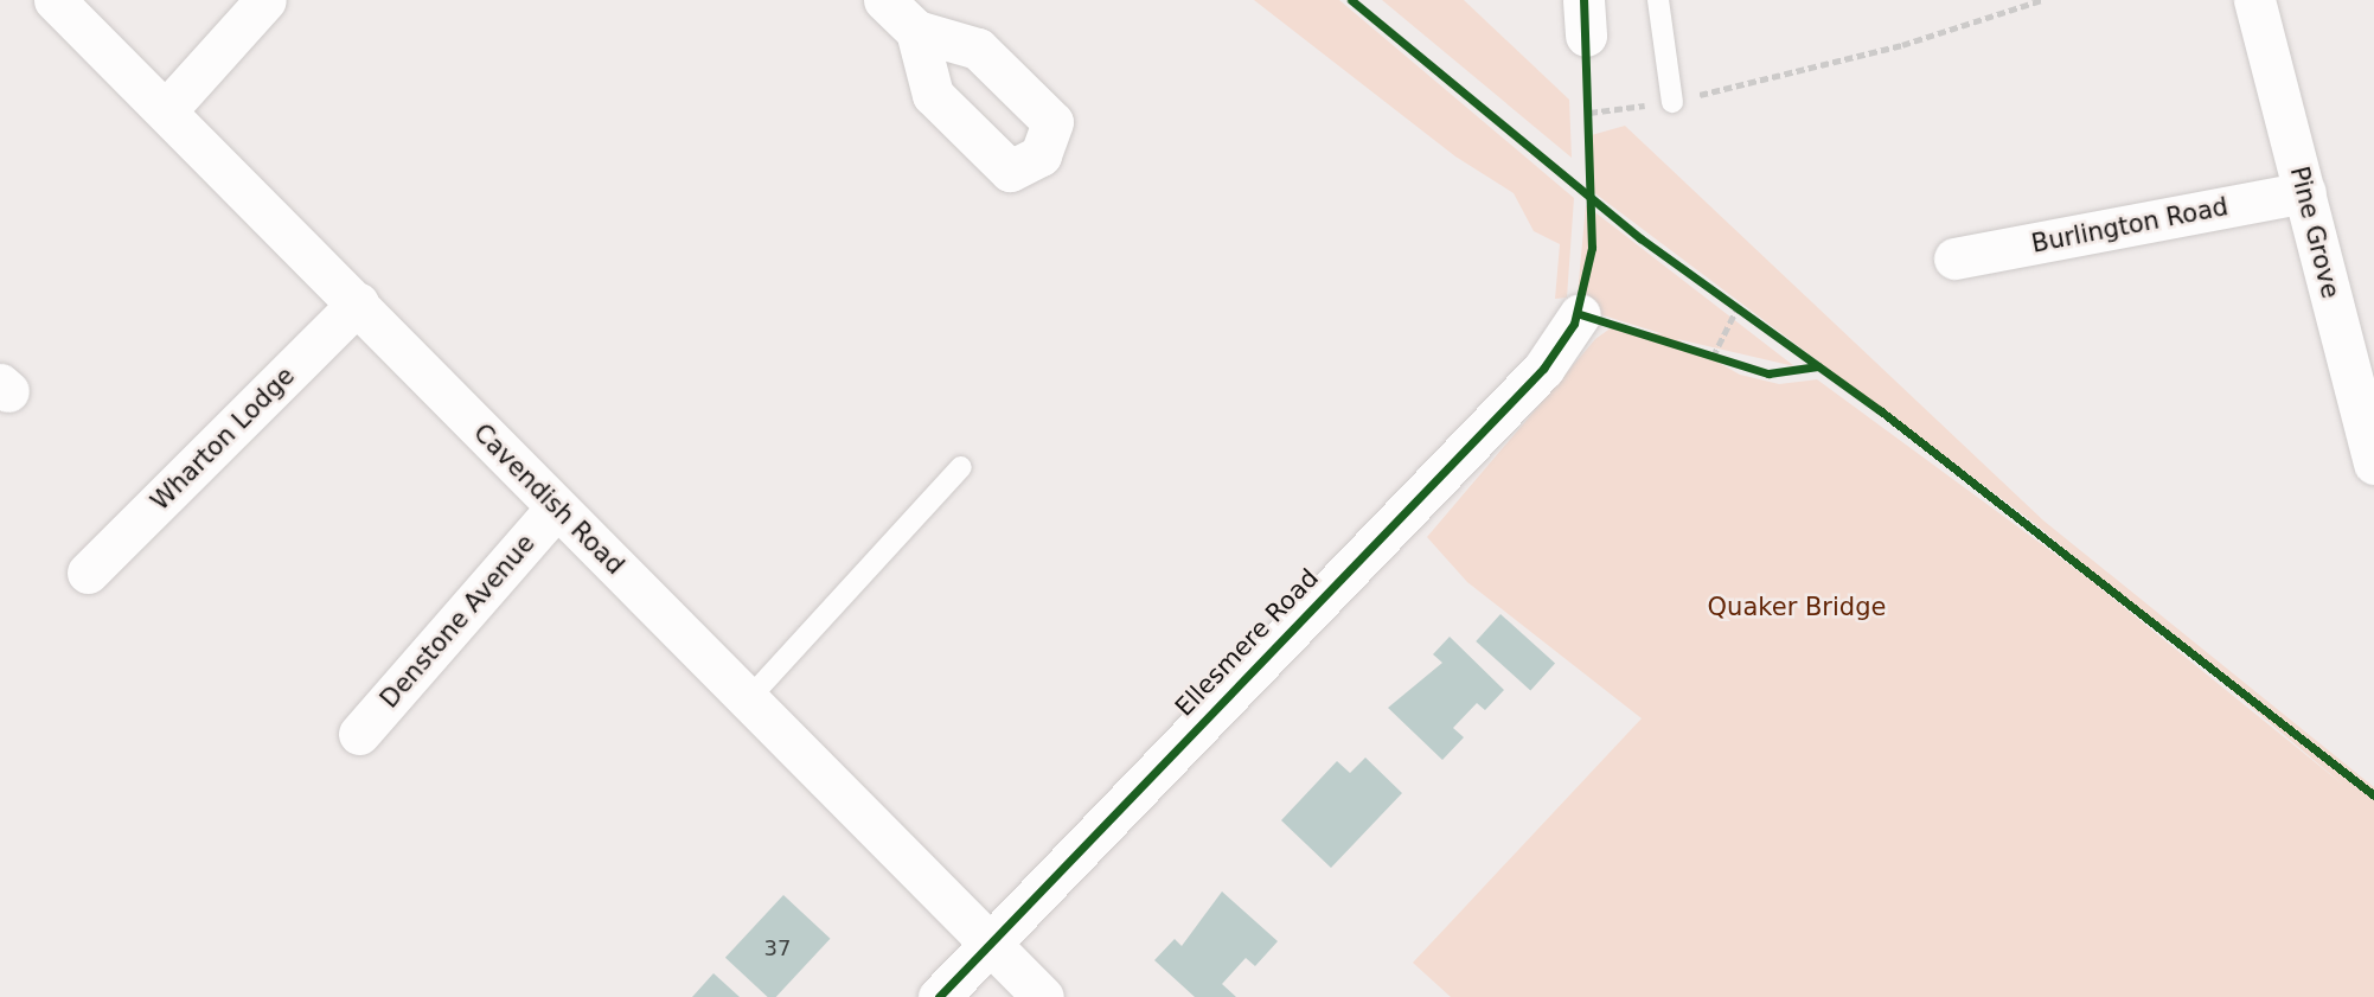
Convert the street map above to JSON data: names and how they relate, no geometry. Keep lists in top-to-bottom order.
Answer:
{
  "streets": {
    "street": [
      "Burlington Road",
      "Pine Grove",
      "Wharton Lodge",
      "Cavendish Road",
      "Denstone Avenue",
      "Ellesmere Road"
    ]
  },
  "crossings": [
    ["Burlington Road", "Pine Grove"],
    ["Wharton Lodge", "Cavendish Road"],
    ["Cavendish Road", "Denstone Avenue"],
    ["Cavendish Road", "Ellesmere Road"]
  ],
  "parks": ["Quaker Bridge"],
  "house_numbers": ["37"]
}
